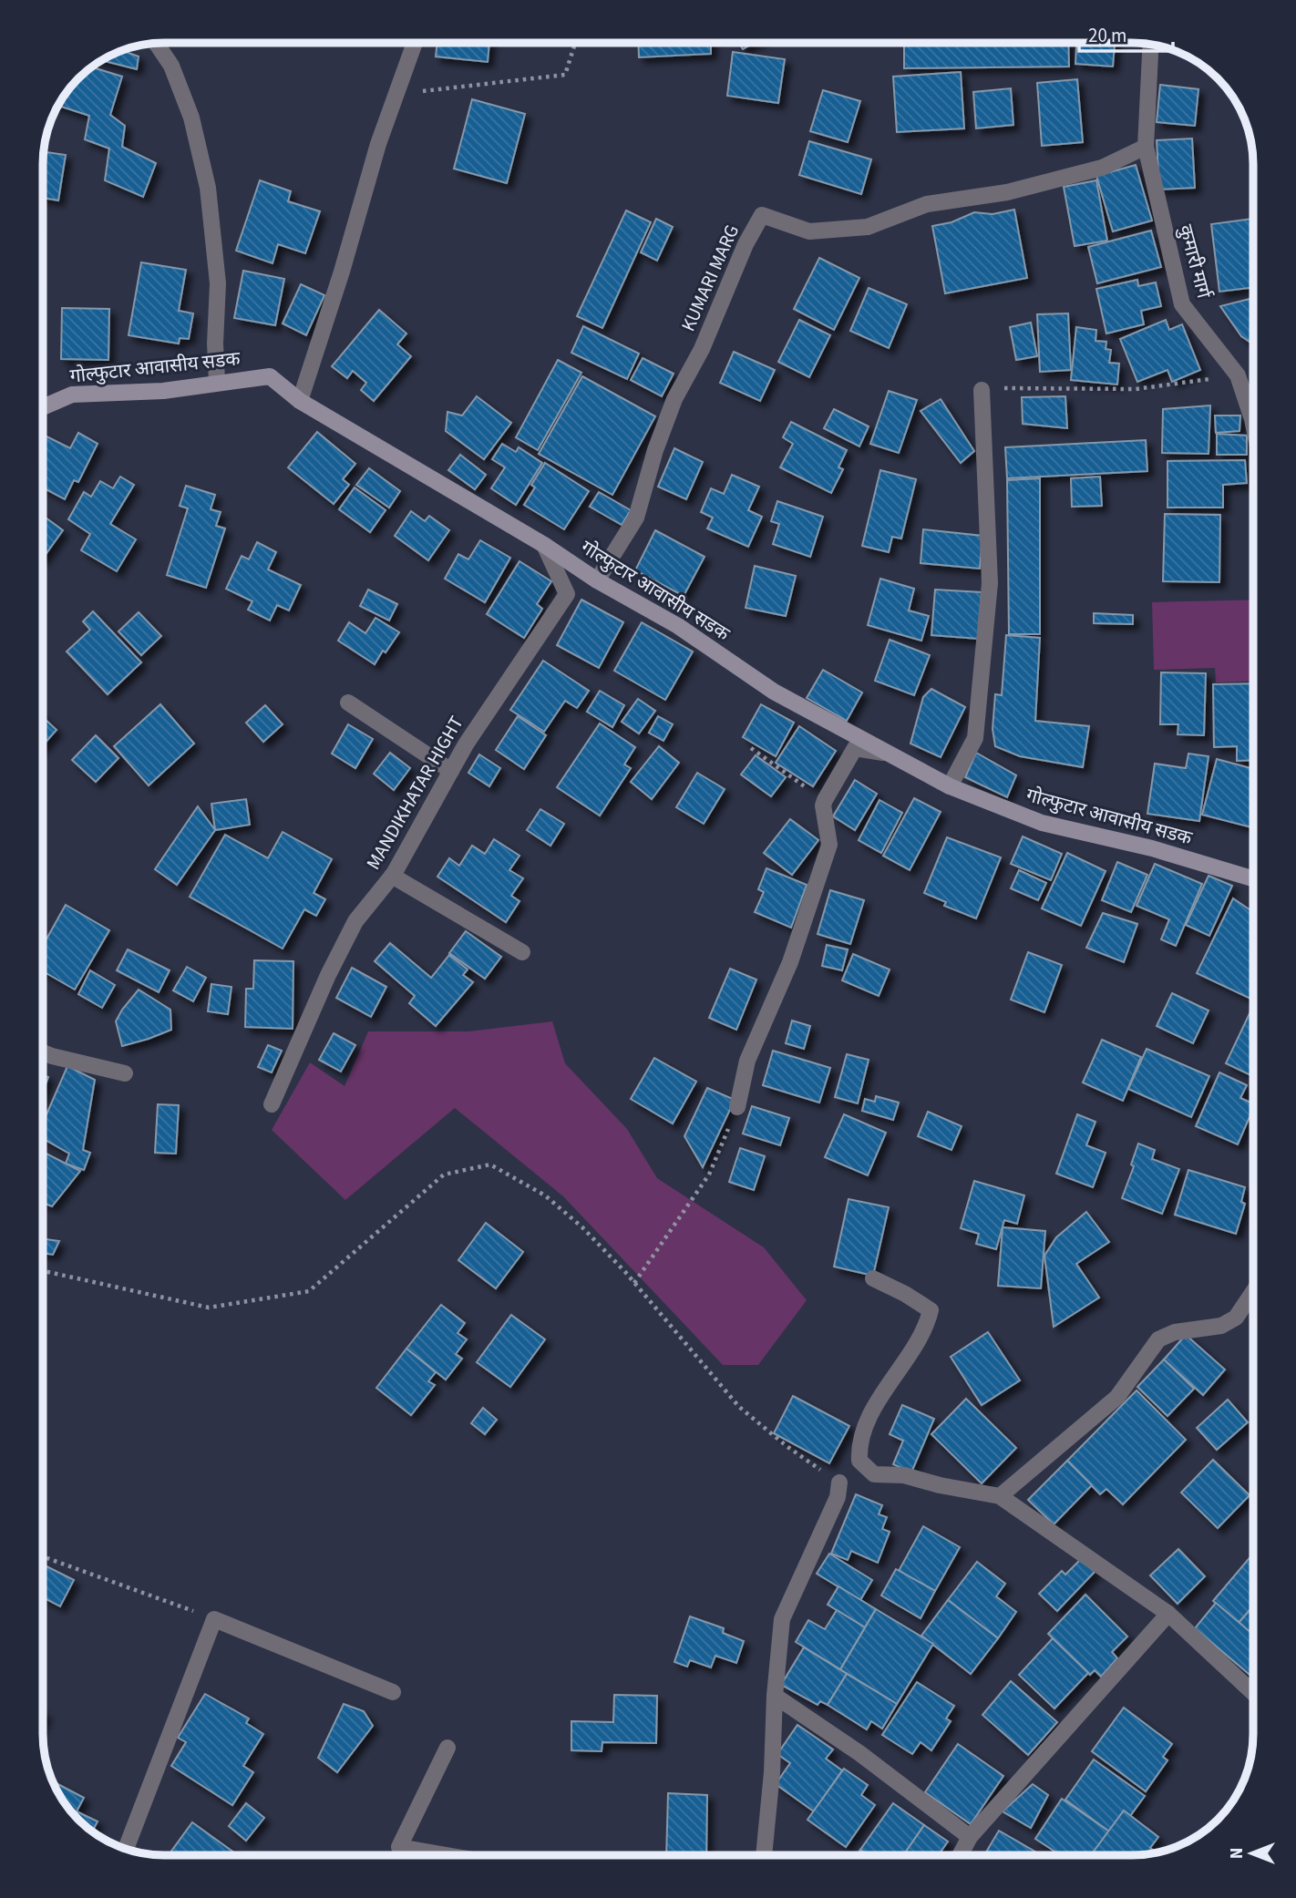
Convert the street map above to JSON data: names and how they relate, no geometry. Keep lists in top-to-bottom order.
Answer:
{
  "streets": {
    "main road": ["गोल्फुटार आवासीय सडक"],
    "street": ["कुमारी मार्ग", "KUMARI MARG", "MANDIKHATAR HIGHT"]
  },
  "crossings": [
    ["कुमारी मार्ग", "KUMARI MARG"],
    ["KUMARI MARG", "गोल्फुटार आवासीय सडक"],
    ["गोल्फुटार आवासीय सडक", "MANDIKHATAR HIGHT"]
  ],
  "scale_bar": "20 m",
  "north": "left"
}
